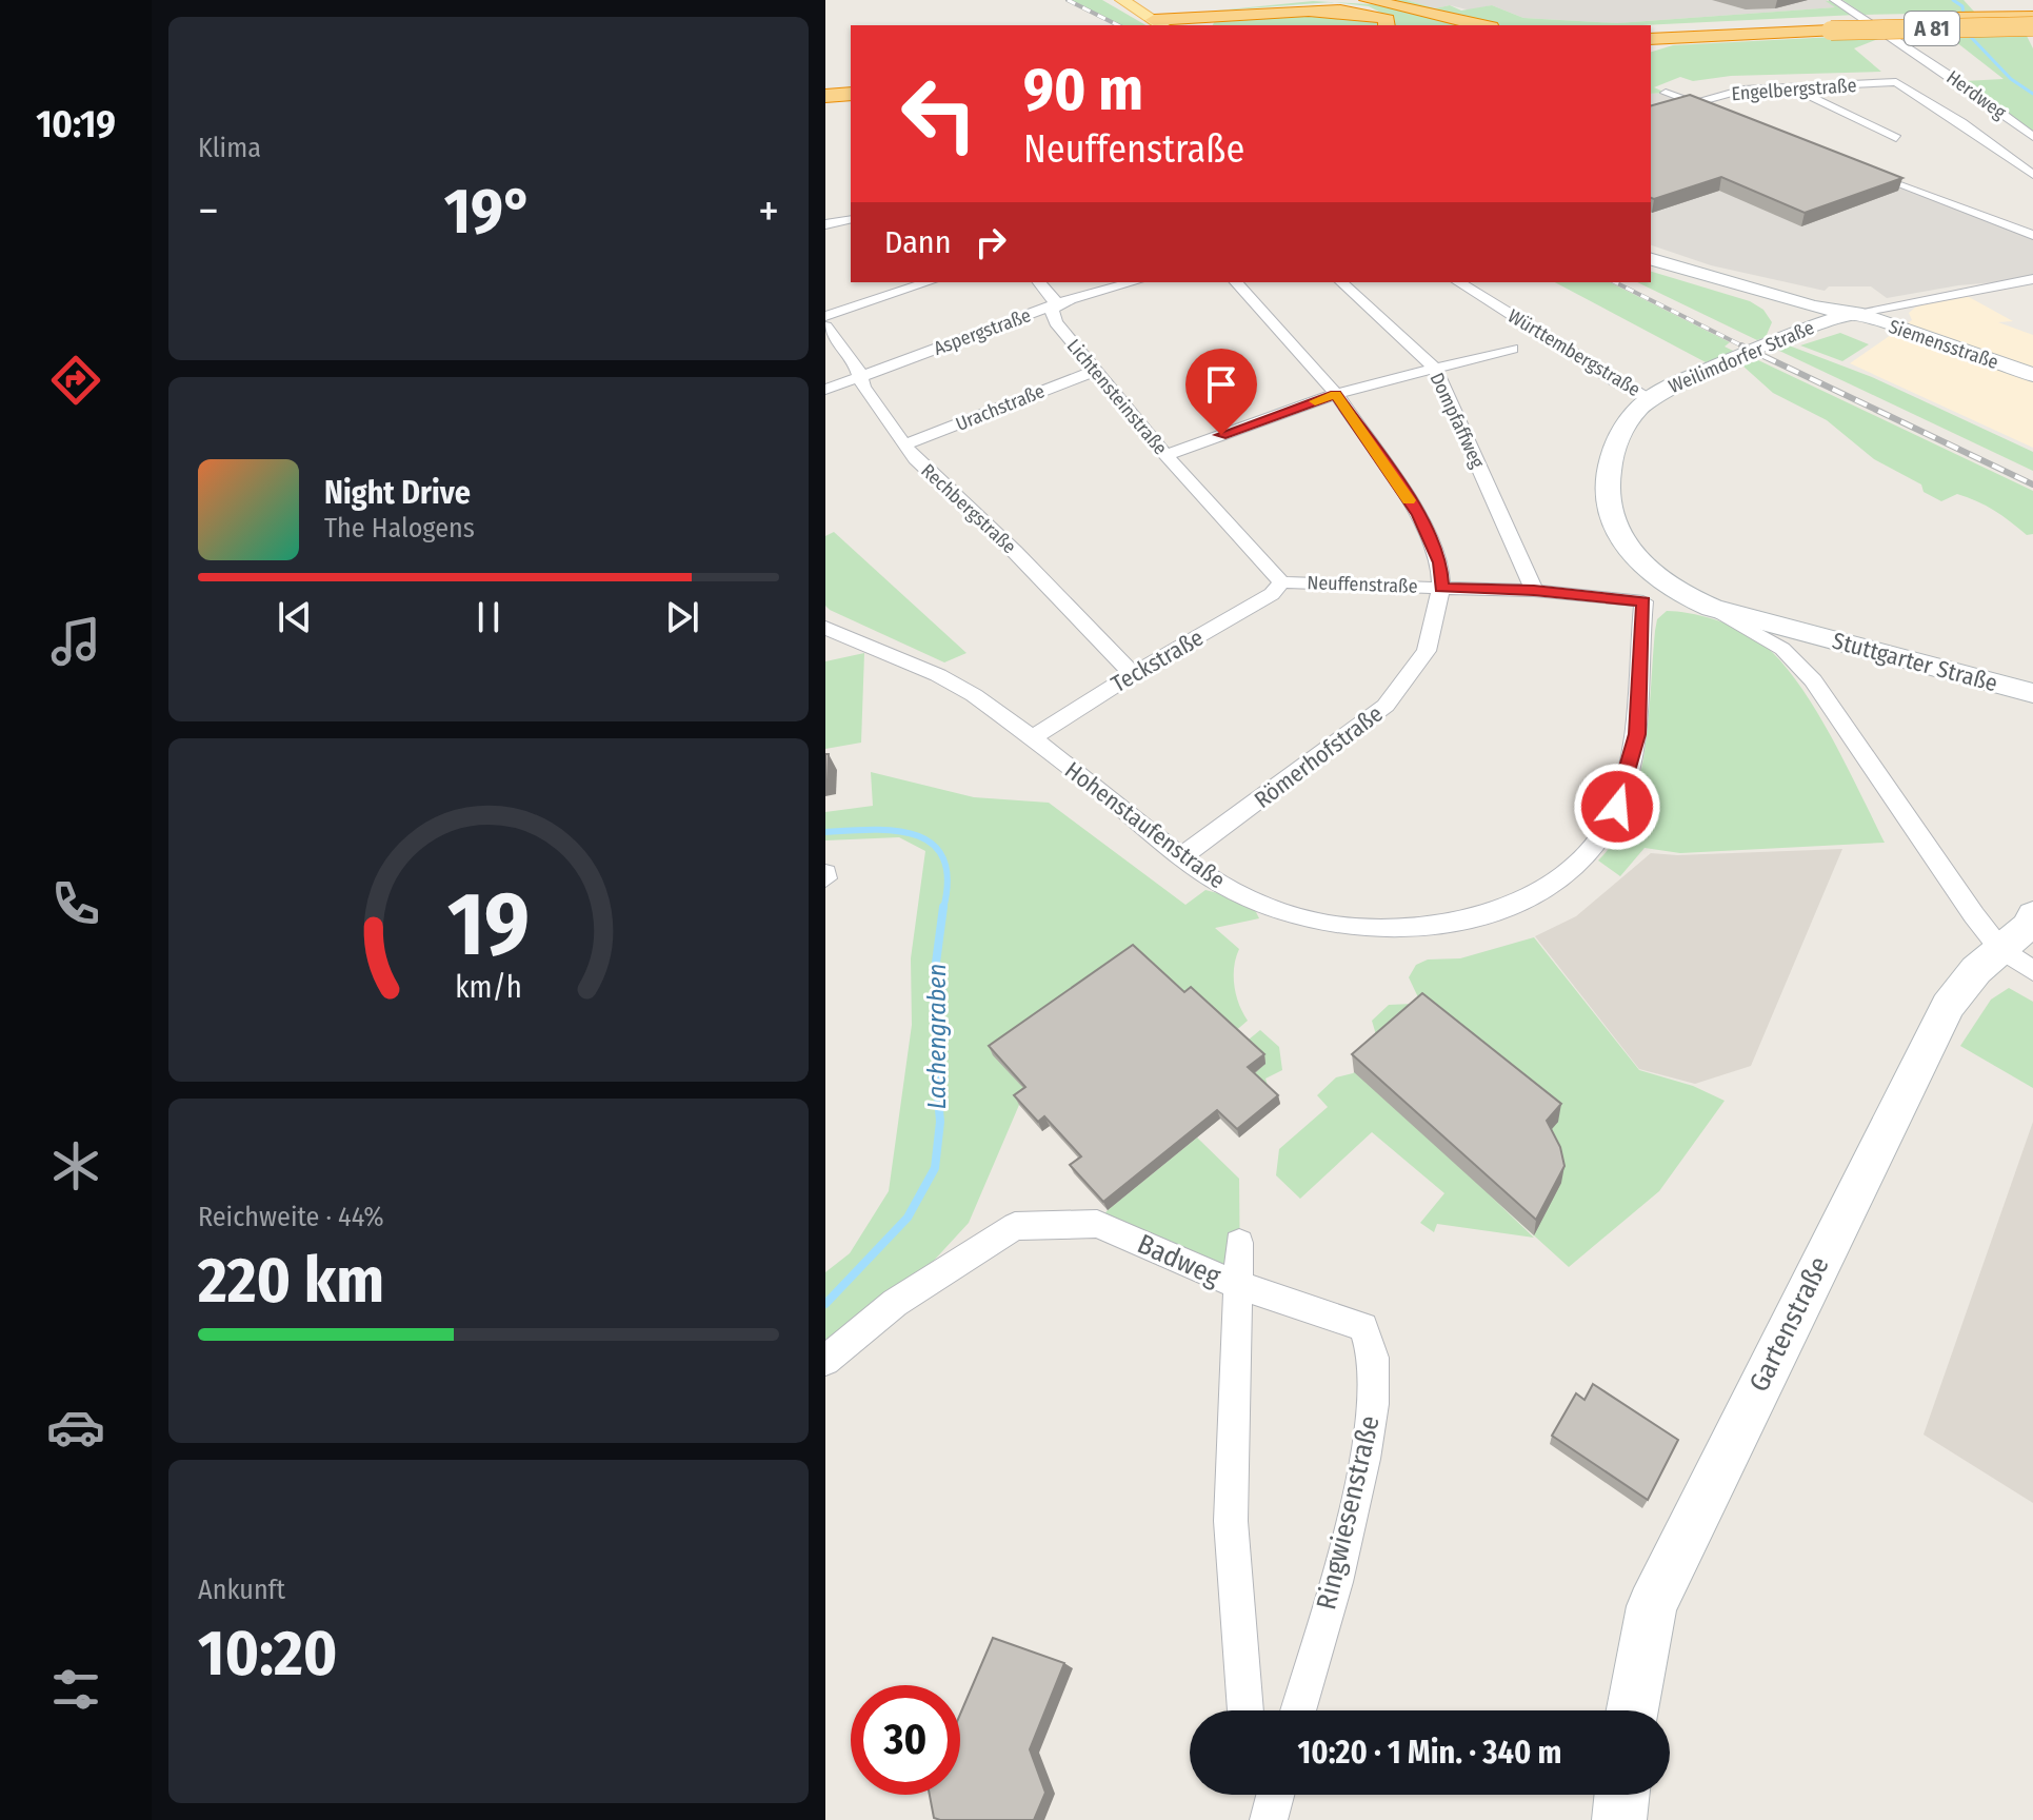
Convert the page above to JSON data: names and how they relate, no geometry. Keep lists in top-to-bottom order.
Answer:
{
  "streets": {
    "highway": ["A 81"],
    "main road": [
      "Siemensstraße",
      "Weilimdorfer Straße",
      "Stuttgarter Straße",
      "Gartenstraße"
    ],
    "street": [
      "Engelbergstraße",
      "Herdweg",
      "Aspergstraße",
      "Württembergstraße",
      "Lichtensteinstraße",
      "Urachstraße",
      "Dompfaffweg",
      "Rechbergstraße",
      "Neuffenstraße",
      "Teckstraße",
      "Römerhofstraße",
      "Hohenstaufenstraße",
      "Badweg",
      "Ringwiesenstraße"
    ]
  },
  "crossings": [
    ["Aspergstraße", "Lichtensteinstraße"],
    ["Aspergstraße", "Rechbergstraße"],
    ["Siemensstraße", "Weilimdorfer Straße"],
    ["Württembergstraße", "Weilimdorfer Straße"],
    ["Weilimdorfer Straße", "Stuttgarter Straße"],
    ["Weilimdorfer Straße", "Gartenstraße"],
    ["Lichtensteinstraße", "Urachstraße"],
    ["Lichtensteinstraße", "Neuffenstraße"],
    ["Lichtensteinstraße", "Teckstraße"],
    ["Urachstraße", "Rechbergstraße"],
    ["Dompfaffweg", "Neuffenstraße"],
    ["Rechbergstraße", "Teckstraße"],
    ["Neuffenstraße", "Teckstraße"],
    ["Neuffenstraße", "Römerhofstraße"],
    ["Neuffenstraße", "Hohenstaufenstraße"],
    ["Teckstraße", "Hohenstaufenstraße"],
    ["Römerhofstraße", "Hohenstaufenstraße"],
    ["Badweg", "Ringwiesenstraße"]
  ],
  "water": ["Lachengraben"],
  "page": {
    "tabs": "10:19",
    "tile": [
      "Klima",
      ["Reichweite · 44%", "220 km"],
      ["Ankunft", "10:20"]
    ],
    "turn": ["90 m", "Neuffenstraße"],
    "heat": ["−", "19°", "+"],
    "then": "Dann",
    "song": ["Night Drive", "The Halogens"],
    "limit": "30",
    "trip": "10:20 · 1 Min. · 340 m",
    "gauge": ["19", "km/h"]
  }
}
